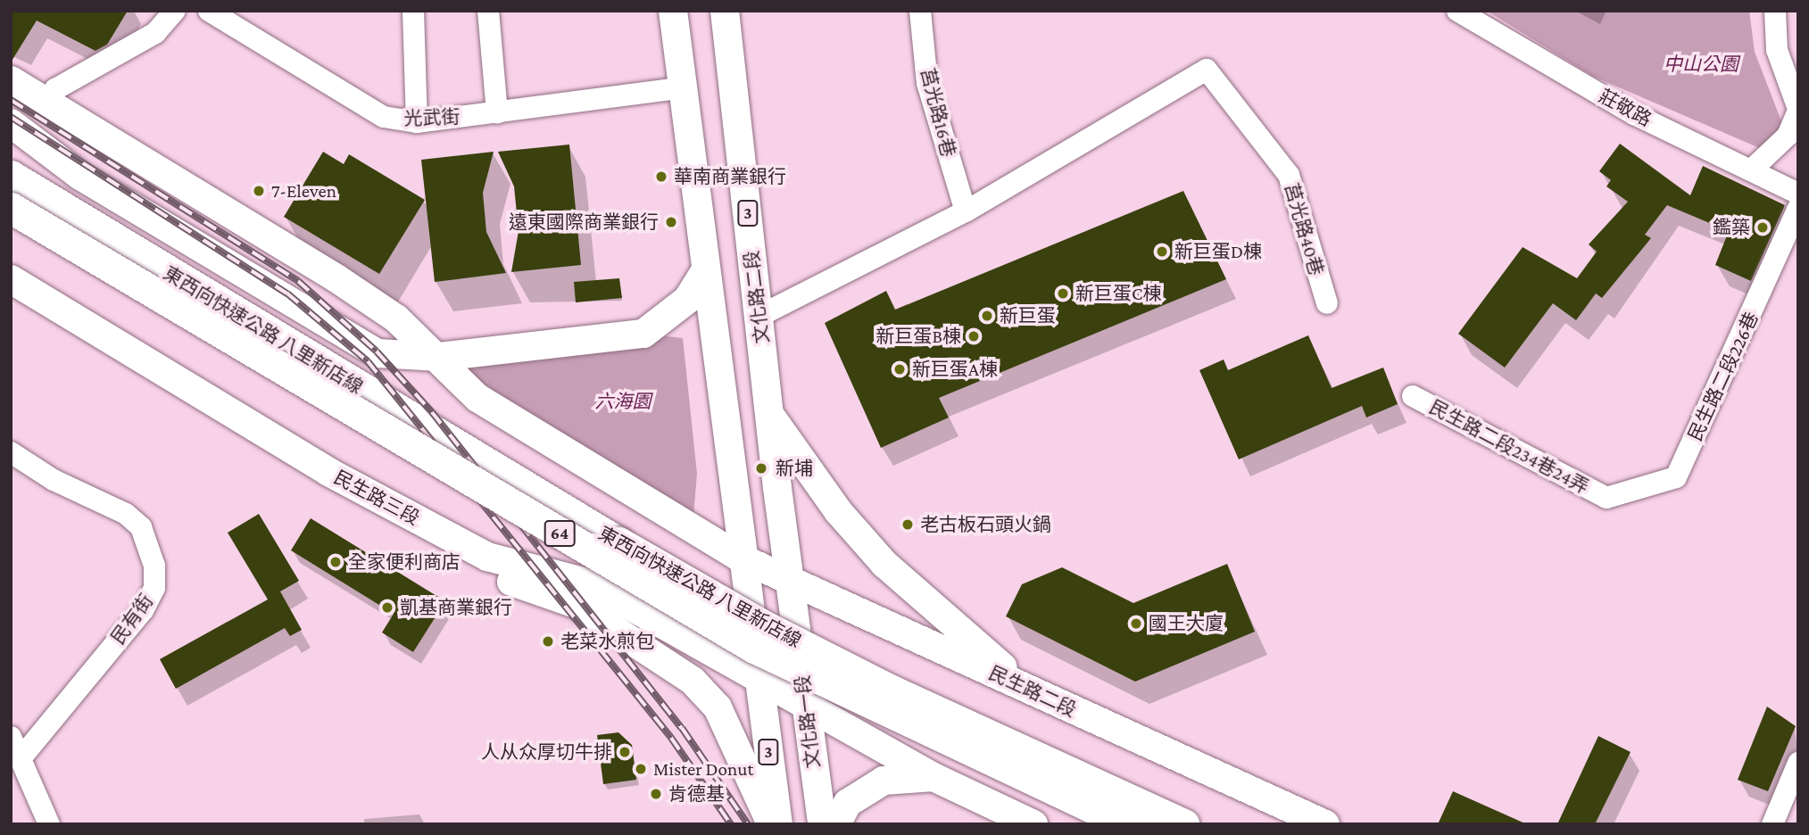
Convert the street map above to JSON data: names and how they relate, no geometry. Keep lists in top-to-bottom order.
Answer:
{
  "streets": {
    "highway": ["東西向快速公路 八里新店線", "64"],
    "main road": [
      "3",
      "文化路二段",
      "民生路三段",
      "民生路二段",
      "文化路一段"
    ],
    "street": [
      "莊敬路",
      "莒光路16巷",
      "光武街",
      "莒光路40巷",
      "民生路二段226巷",
      "民生路二段234巷24弄",
      "民有街"
    ]
  },
  "crossings": [
    ["莒光路16巷", "莒光路40巷"],
    ["光武街", "3"],
    ["3", "民生路三段"],
    ["3", "民生路二段"],
    ["文化路二段", "民生路二段"],
    ["文化路二段", "文化路一段"],
    ["民生路二段226巷", "民生路二段234巷24弄"],
    ["民生路二段", "文化路一段"]
  ],
  "parks": ["中山公園", "六海園"],
  "places": [
    "華南商業銀行",
    "7-Eleven",
    "遠東國際商業銀行",
    "鑑築",
    "新巨蛋D棟",
    "新巨蛋C棟",
    "新巨蛋",
    "新巨蛋B棟",
    "新巨蛋A棟",
    "新埔",
    "老古板石頭火鍋",
    "全家便利商店",
    "凱基商業銀行",
    "國王大廈",
    "老菜水煎包",
    "人从众厚切牛排",
    "Mister Donut",
    "肯德基"
  ]
}
